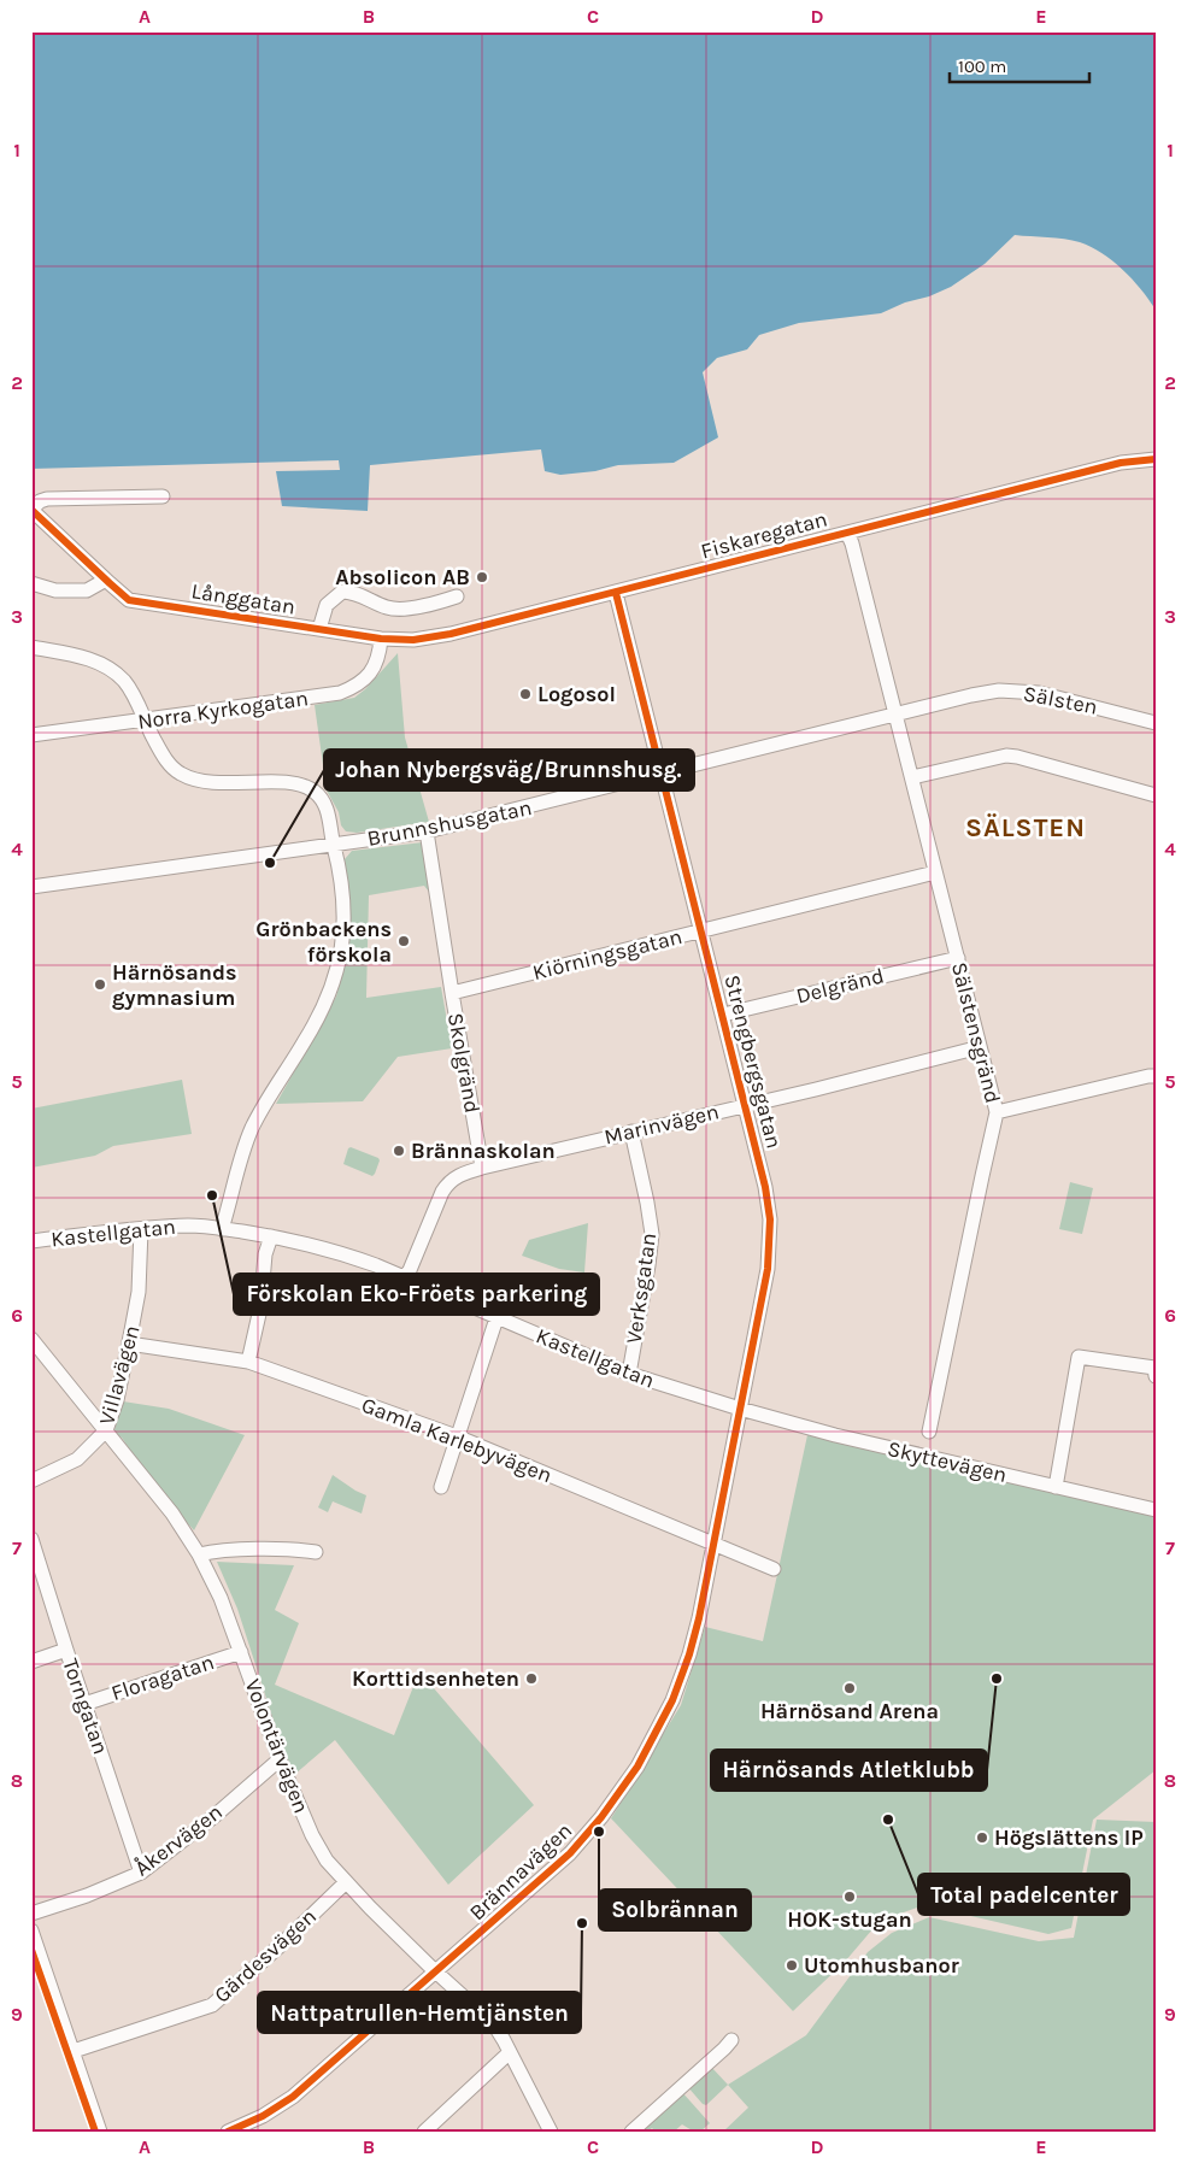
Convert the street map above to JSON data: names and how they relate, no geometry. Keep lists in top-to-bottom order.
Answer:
{
  "streets": {
    "street": [
      "Fiskaregatan",
      "Långgatan",
      "Sälsten",
      "Norra Kyrkogatan",
      "Brunnshusgatan",
      "Kiörningsgatan",
      "Delgränd",
      "Sälstensgränd",
      "Strengbergsgatan",
      "Skolgränd",
      "Marinvägen",
      "Kastellgatan",
      "Verksgatan",
      "Villavägen",
      "Gamla Karlebyvägen",
      "Skyttevägen",
      "Floragatan",
      "Torngatan",
      "Volontärvägen",
      "Åkervägen",
      "Brännavägen",
      "Gärdesvägen"
    ]
  },
  "crossings": [
    ["Fiskaregatan", "Långgatan"],
    ["Fiskaregatan", "Norra Kyrkogatan"],
    ["Fiskaregatan", "Sälstensgränd"],
    ["Fiskaregatan", "Strengbergsgatan"],
    ["Långgatan", "Norra Kyrkogatan"],
    ["Sälsten", "Brunnshusgatan"],
    ["Sälsten", "Sälstensgränd"],
    ["Brunnshusgatan", "Sälstensgränd"],
    ["Brunnshusgatan", "Strengbergsgatan"],
    ["Brunnshusgatan", "Skolgränd"],
    ["Kiörningsgatan", "Sälstensgränd"],
    ["Kiörningsgatan", "Strengbergsgatan"],
    ["Kiörningsgatan", "Skolgränd"],
    ["Delgränd", "Sälstensgränd"],
    ["Delgränd", "Strengbergsgatan"],
    ["Sälstensgränd", "Marinvägen"],
    ["Strengbergsgatan", "Marinvägen"],
    ["Strengbergsgatan", "Kastellgatan"],
    ["Strengbergsgatan", "Gamla Karlebyvägen"],
    ["Strengbergsgatan", "Skyttevägen"],
    ["Strengbergsgatan", "Brännavägen"],
    ["Skolgränd", "Marinvägen"],
    ["Marinvägen", "Kastellgatan"],
    ["Marinvägen", "Verksgatan"],
    ["Kastellgatan", "Verksgatan"],
    ["Kastellgatan", "Villavägen"],
    ["Kastellgatan", "Skyttevägen"],
    ["Villavägen", "Gamla Karlebyvägen"],
    ["Villavägen", "Volontärvägen"],
    ["Gamla Karlebyvägen", "Brännavägen"],
    ["Floragatan", "Torngatan"],
    ["Floragatan", "Volontärvägen"],
    ["Torngatan", "Åkervägen"],
    ["Volontärvägen", "Åkervägen"],
    ["Volontärvägen", "Brännavägen"],
    ["Volontärvägen", "Gärdesvägen"]
  ],
  "districts": ["SÄLSTEN"],
  "places": [
    "Absolicon AB",
    "Logosol",
    "Johan Nybergsväg/Brunnshusg.",
    "Grönbackens förskola",
    "Härnösands gymnasium",
    "Brännaskolan",
    "Förskolan Eko-Fröets parkering",
    "Korttidsenheten",
    "Härnösands Atletklubb",
    "Härnösand Arena",
    "Total padelcenter",
    "Solbrännan",
    "Högslättens IP",
    "HOK-stugan",
    "Nattpatrullen-Hemtjänsten",
    "Utomhusbanor"
  ],
  "scale_bar": "100 m",
  "grid": {
    "columns": [
      "A",
      "B",
      "C",
      "D",
      "E"
    ],
    "rows": [
      "1",
      "2",
      "3",
      "4",
      "5",
      "6",
      "7",
      "8",
      "9"
    ]
  }
}
